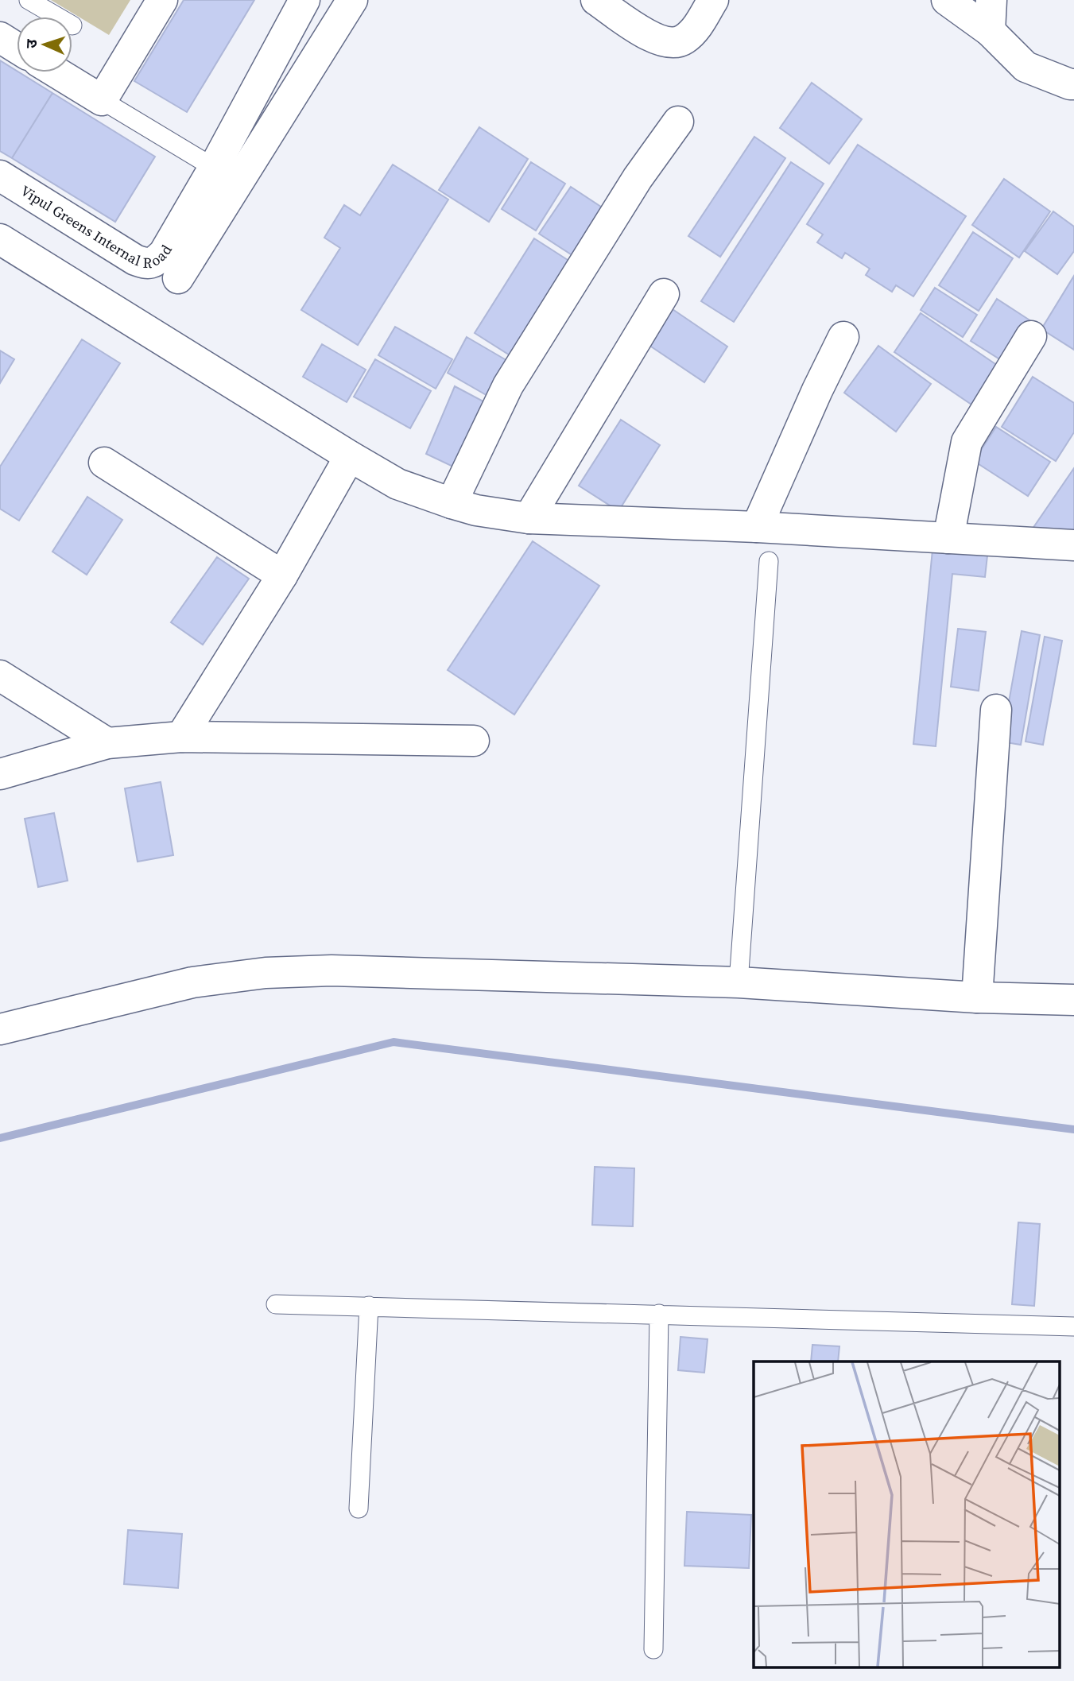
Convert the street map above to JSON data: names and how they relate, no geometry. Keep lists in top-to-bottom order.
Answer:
{
  "streets": {
    "street": ["Vipul Greens Internal Road"]
  },
  "north": "left"
}
